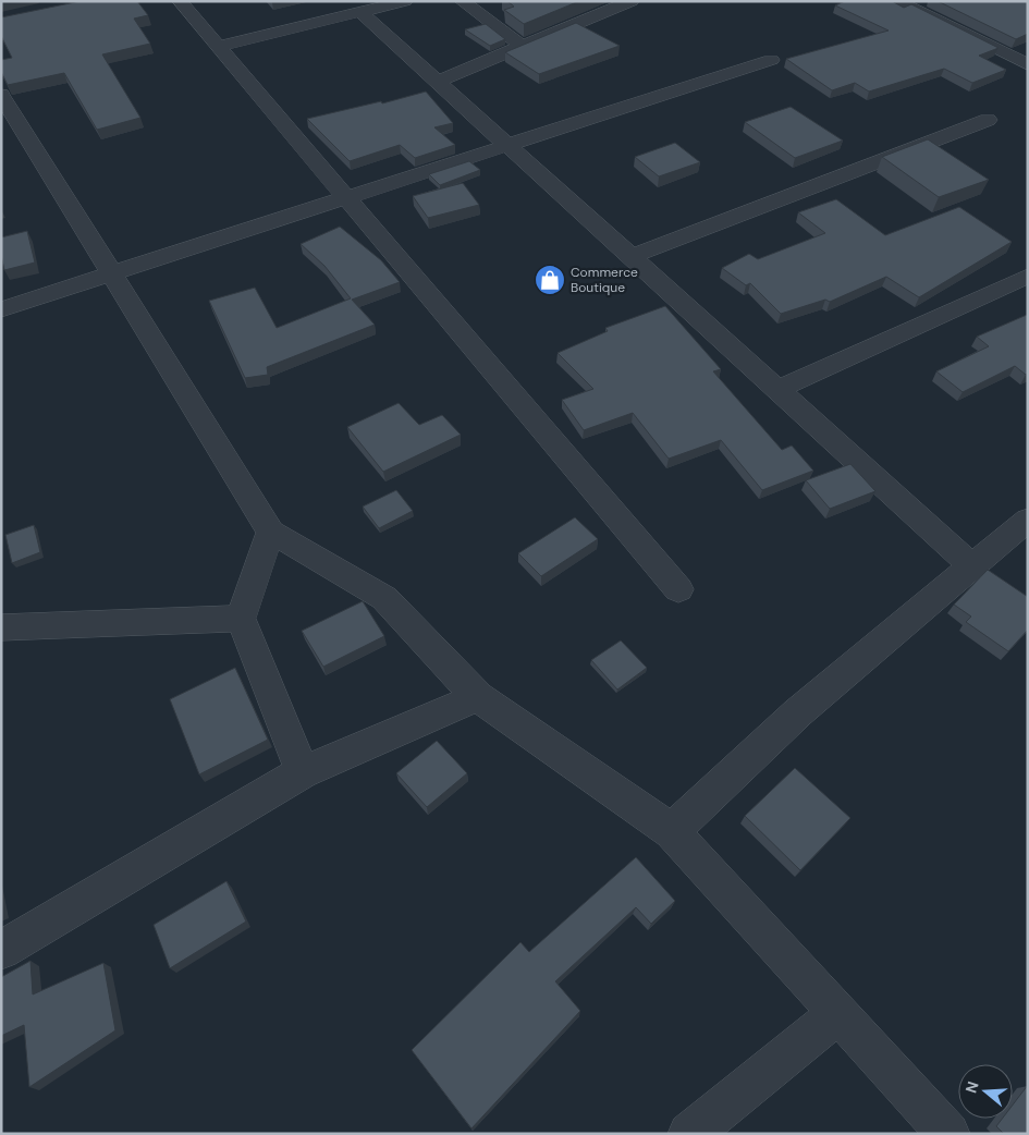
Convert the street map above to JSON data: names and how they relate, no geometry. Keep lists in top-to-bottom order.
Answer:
{
  "places": {
    "shop": ["Commerce Boutique"]
  },
  "north": "left"
}
